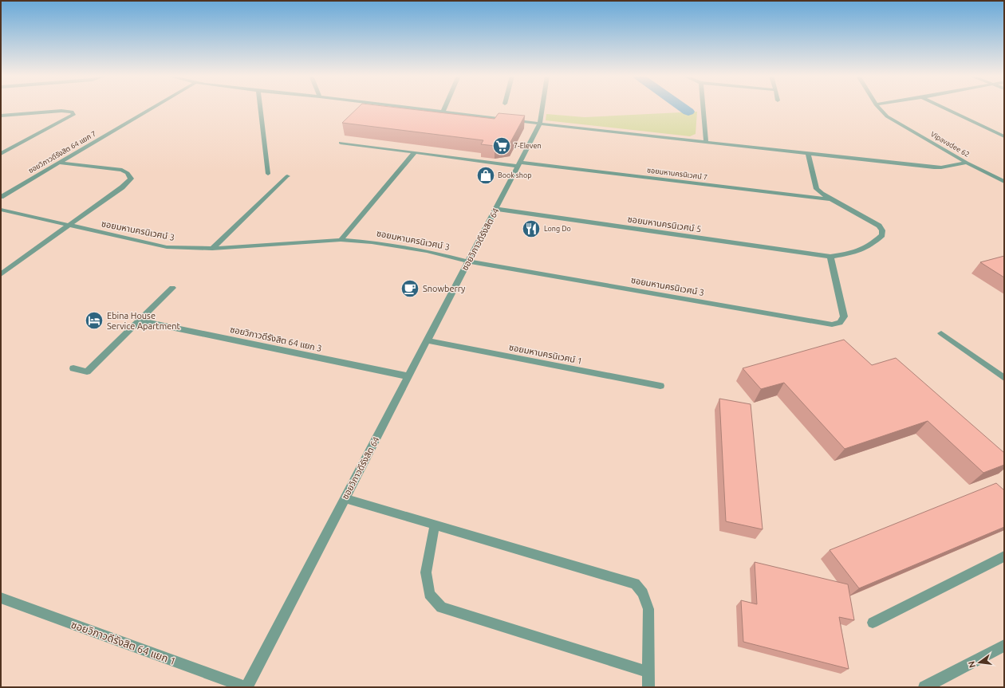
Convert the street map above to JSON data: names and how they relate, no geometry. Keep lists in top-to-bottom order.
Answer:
{
  "streets": {
    "street": [
      "Vipavadee 62",
      "ซอยวิภาวดีรังสิต 64 แยก 7",
      "ซอยมหานครนิเวศน์ 7",
      "ซอยมหานครนิเวศน์ 5",
      "ซอยมหานครนิเวศน์ 3",
      "ซอยวิภาวดีรังสิต 64",
      "ซอยวิภาวดีรังสิต 64 แยก 3",
      "ซอยมหานครนิเวศน์ 1",
      "ซอยวิภาวดีรังสิต 64 แยก 1"
    ]
  },
  "crossings": [
    ["ซอยมหานครนิเวศน์ 7", "ซอยมหานครนิเวศน์ 5"],
    ["ซอยมหานครนิเวศน์ 7", "ซอยวิภาวดีรังสิต 64"],
    ["ซอยมหานครนิเวศน์ 5", "ซอยมหานครนิเวศน์ 3"],
    ["ซอยมหานครนิเวศน์ 5", "ซอยวิภาวดีรังสิต 64"],
    ["ซอยมหานครนิเวศน์ 3", "ซอยวิภาวดีรังสิต 64"],
    ["ซอยวิภาวดีรังสิต 64", "ซอยวิภาวดีรังสิต 64 แยก 3"],
    ["ซอยวิภาวดีรังสิต 64", "ซอยมหานครนิเวศน์ 1"],
    ["ซอยวิภาวดีรังสิต 64", "ซอยวิภาวดีรังสิต 64 แยก 1"]
  ],
  "places": {
    "supermarket": ["7-Eleven"],
    "shop": ["Book shop"],
    "restaurant": ["Long Do"],
    "cafe": ["Snowberry"],
    "hotel": ["Ebina House Service Apartment"]
  },
  "north": "left"
}
